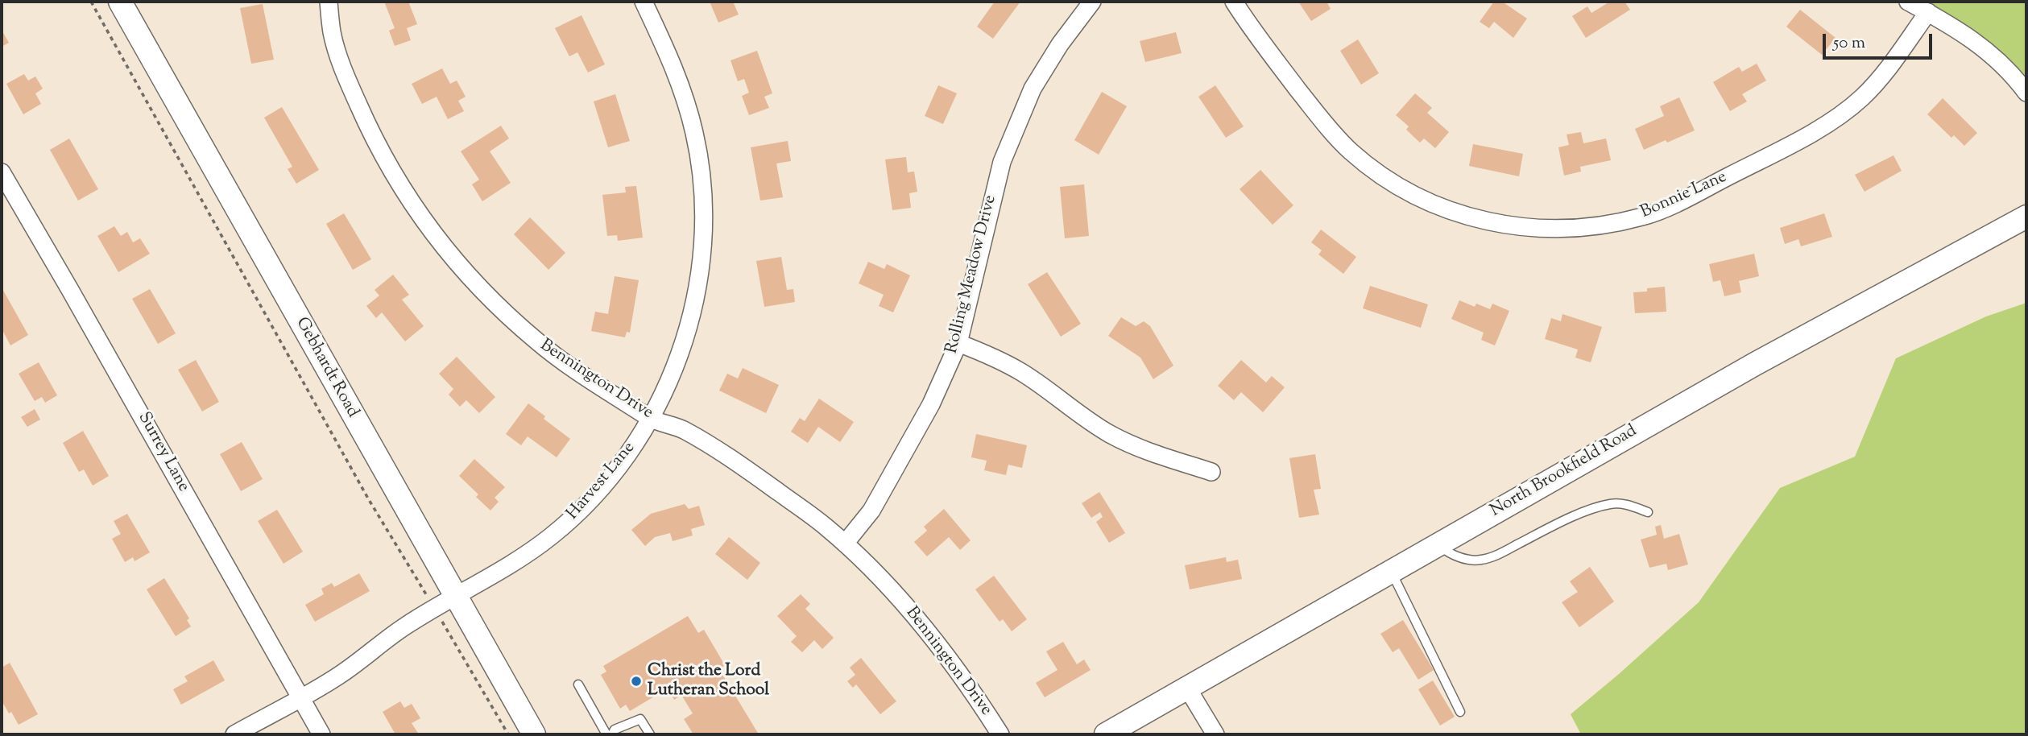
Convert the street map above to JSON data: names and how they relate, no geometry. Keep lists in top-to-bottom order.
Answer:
{
  "streets": {
    "street": [
      "Bonnie Lane",
      "Rolling Meadow Drive",
      "Gebhardt Road",
      "Bennington Drive",
      "Surrey Lane",
      "North Brookfield Road",
      "Harvest Lane"
    ]
  },
  "crossings": [
    ["Rolling Meadow Drive", "Bennington Drive"],
    ["Gebhardt Road", "Harvest Lane"],
    ["Bennington Drive", "Harvest Lane"],
    ["Surrey Lane", "Harvest Lane"]
  ],
  "places": ["Christ the Lord Lutheran School"],
  "scale_bar": "50 m"
}
